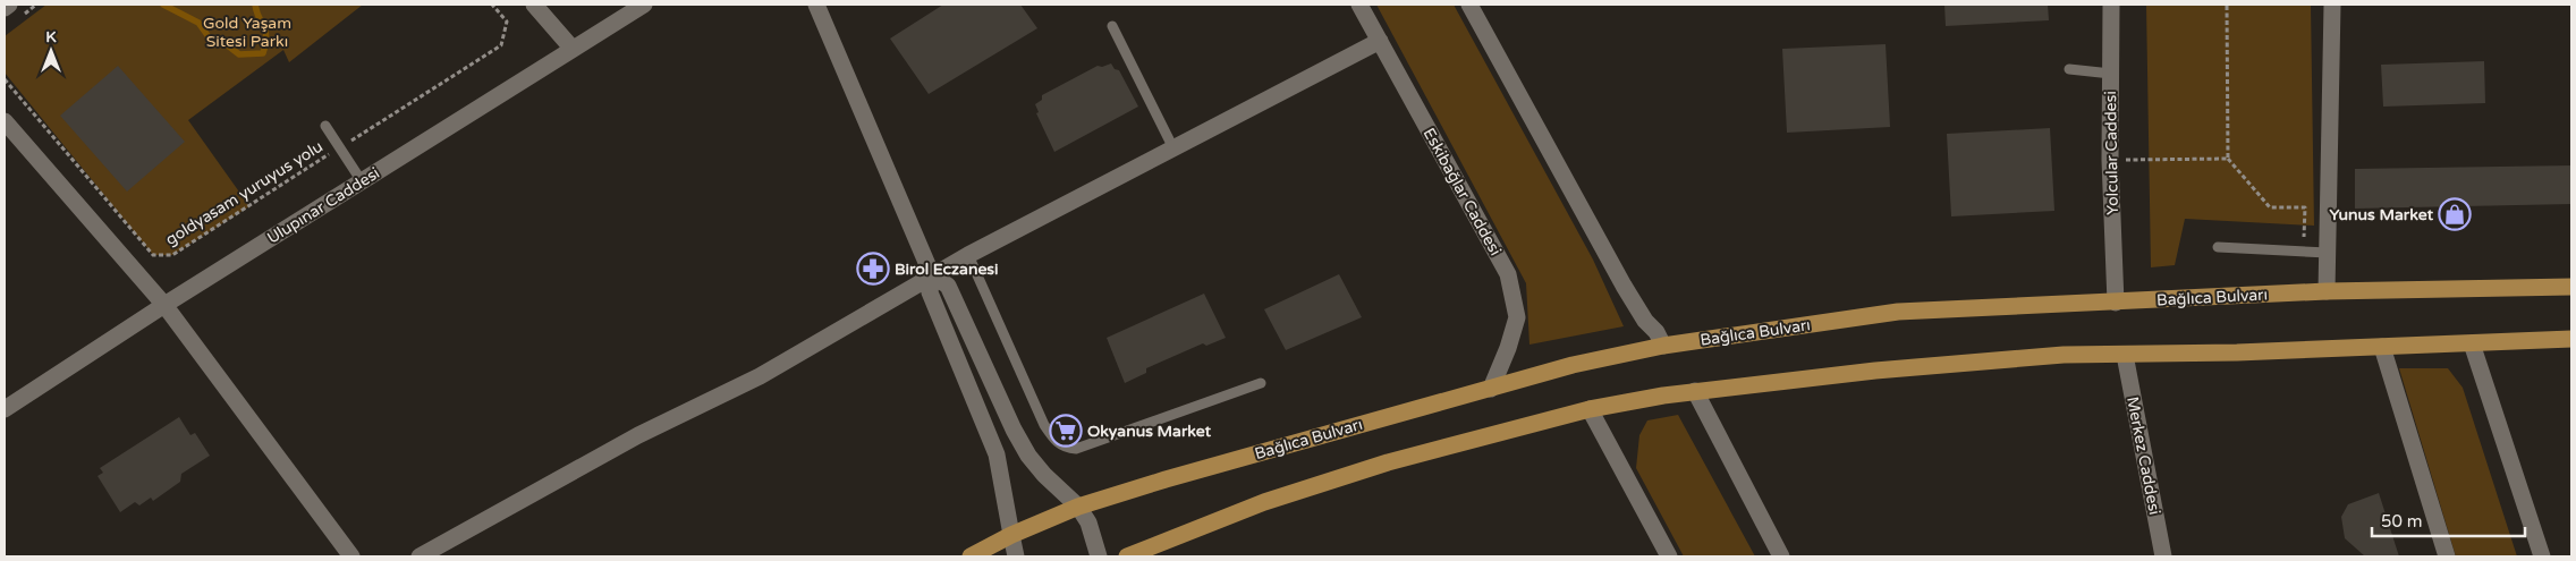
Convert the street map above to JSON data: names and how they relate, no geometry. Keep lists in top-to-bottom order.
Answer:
{
  "streets": {
    "main road": ["Bağlıca Bulvarı"],
    "street": [
      "Yolcular Caddesi",
      "Eskibağlar Caddesi",
      "Ulupınar Caddesi",
      "Merkez Caddesi"
    ],
    "path": ["goldyasam yuruyus yolu"]
  },
  "crossings": [
    ["Yolcular Caddesi", "Bağlıca Bulvarı"],
    ["Eskibağlar Caddesi", "Bağlıca Bulvarı"]
  ],
  "parks": ["Gold Yaşam Sitesi Parkı"],
  "places": {
    "shop": ["Yunus Market"],
    "pharmacy": ["Birol Eczanesi"],
    "supermarket": ["Okyanus Market"]
  },
  "scale_bar": "50 m",
  "north": "top"
}
